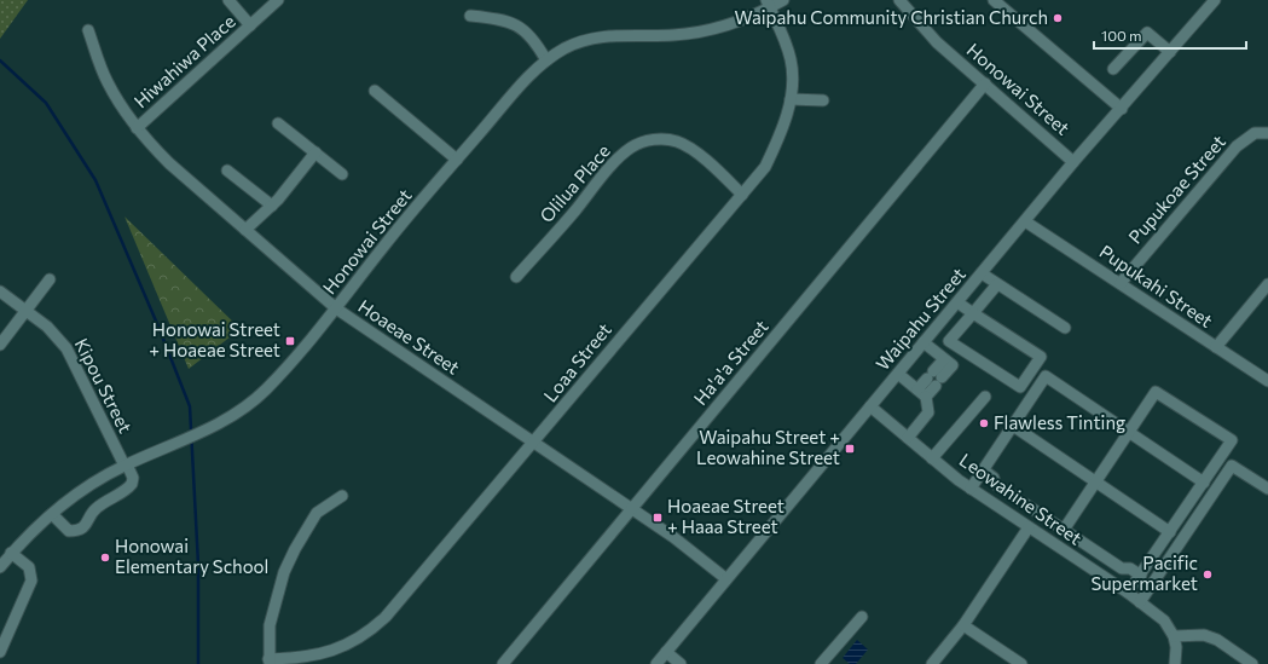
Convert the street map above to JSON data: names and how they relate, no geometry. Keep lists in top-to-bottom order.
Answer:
{
  "streets": {
    "street": [
      "Hiwahiwa Place",
      "Honowai Street",
      "Olilua Place",
      "Pupukoae Street",
      "Pupukahi Street",
      "Waipahu Street",
      "Hoaeae Street",
      "Loaa Street",
      "Ha'a'a Street",
      "Kipou Street",
      "Leowahine Street"
    ]
  },
  "crossings": [
    ["Hiwahiwa Place", "Hoaeae Street"],
    ["Honowai Street", "Waipahu Street"],
    ["Honowai Street", "Hoaeae Street"],
    ["Honowai Street", "Loaa Street"],
    ["Honowai Street", "Ha'a'a Street"],
    ["Honowai Street", "Kipou Street"],
    ["Olilua Place", "Loaa Street"],
    ["Pupukoae Street", "Pupukahi Street"],
    ["Pupukahi Street", "Waipahu Street"],
    ["Waipahu Street", "Hoaeae Street"],
    ["Waipahu Street", "Leowahine Street"],
    ["Hoaeae Street", "Loaa Street"],
    ["Hoaeae Street", "Ha'a'a Street"]
  ],
  "places": {
    "other": [
      "Waipahu Community Christian Church",
      "Flawless Tinting",
      "Honowai Elementary School",
      "Pacific Supermarket"
    ],
    "transit": ["Honowai Street + Hoaeae Street", "Waipahu Street + Leowahine Street", "Hoaeae Street + Haaa Street"]
  },
  "scale_bar": "100 m"
}
